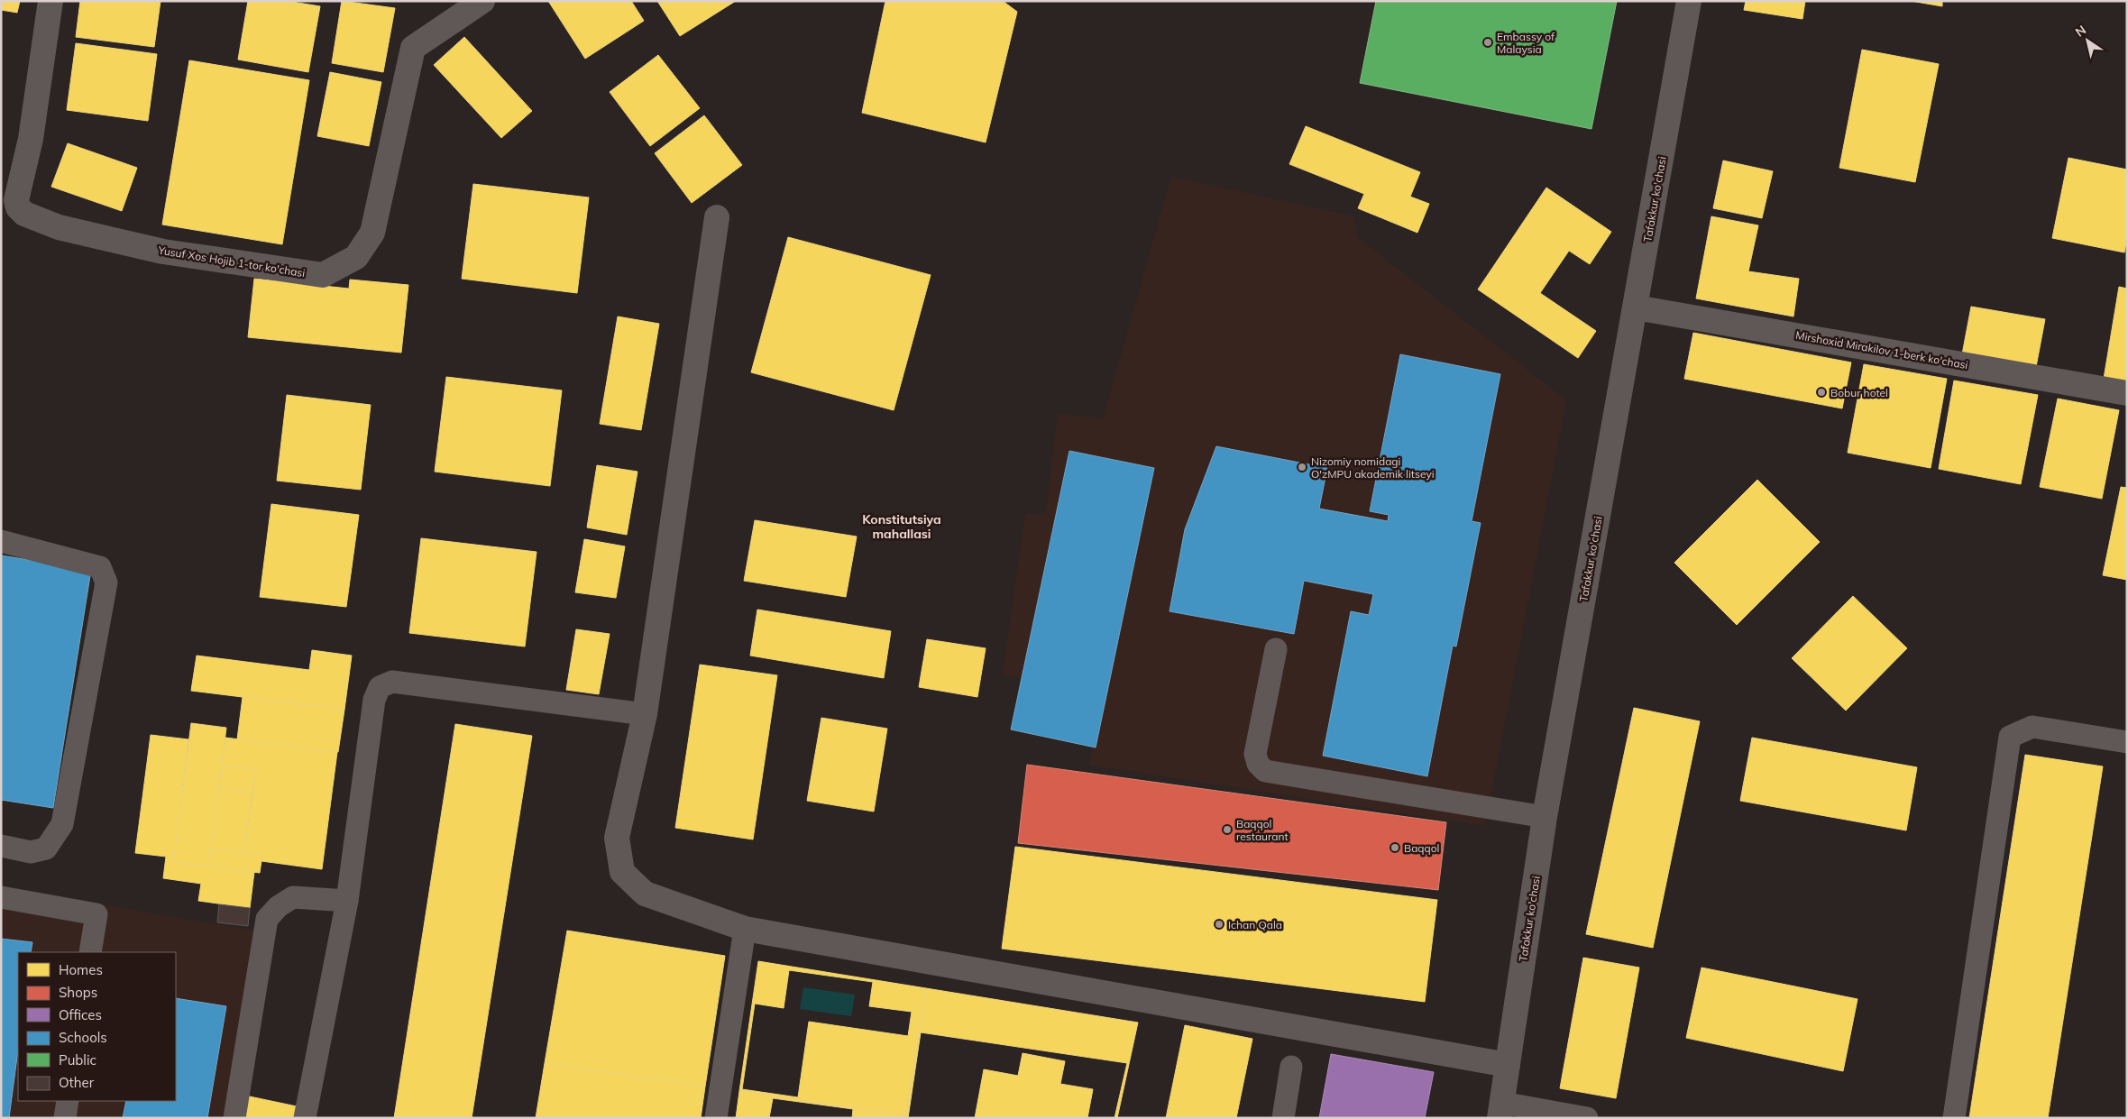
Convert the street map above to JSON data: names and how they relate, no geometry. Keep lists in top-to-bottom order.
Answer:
{
  "streets": {
    "street": ["Tafakkur ko'chasi", "Yusuf Xos Hojib 1-tor ko'chasi", "Mirshoxid Mirakilov 1-berk ko'chasi"]
  },
  "crossings": [
    ["Tafakkur ko'chasi", "Mirshoxid Mirakilov 1-berk ko'chasi"]
  ],
  "districts": ["Konstitutsiya mahallasi"],
  "places": [
    "Embassy of Malaysia",
    "Bobur hotel",
    "Nizomiy nomidagi O'zMPU akademik litseyi",
    "Baqqol restaurant",
    "Baqqol",
    "Ichan Qala"
  ],
  "legend": [
    "Homes",
    "Shops",
    "Offices",
    "Schools",
    "Public",
    "Other"
  ],
  "north": "top left"
}
